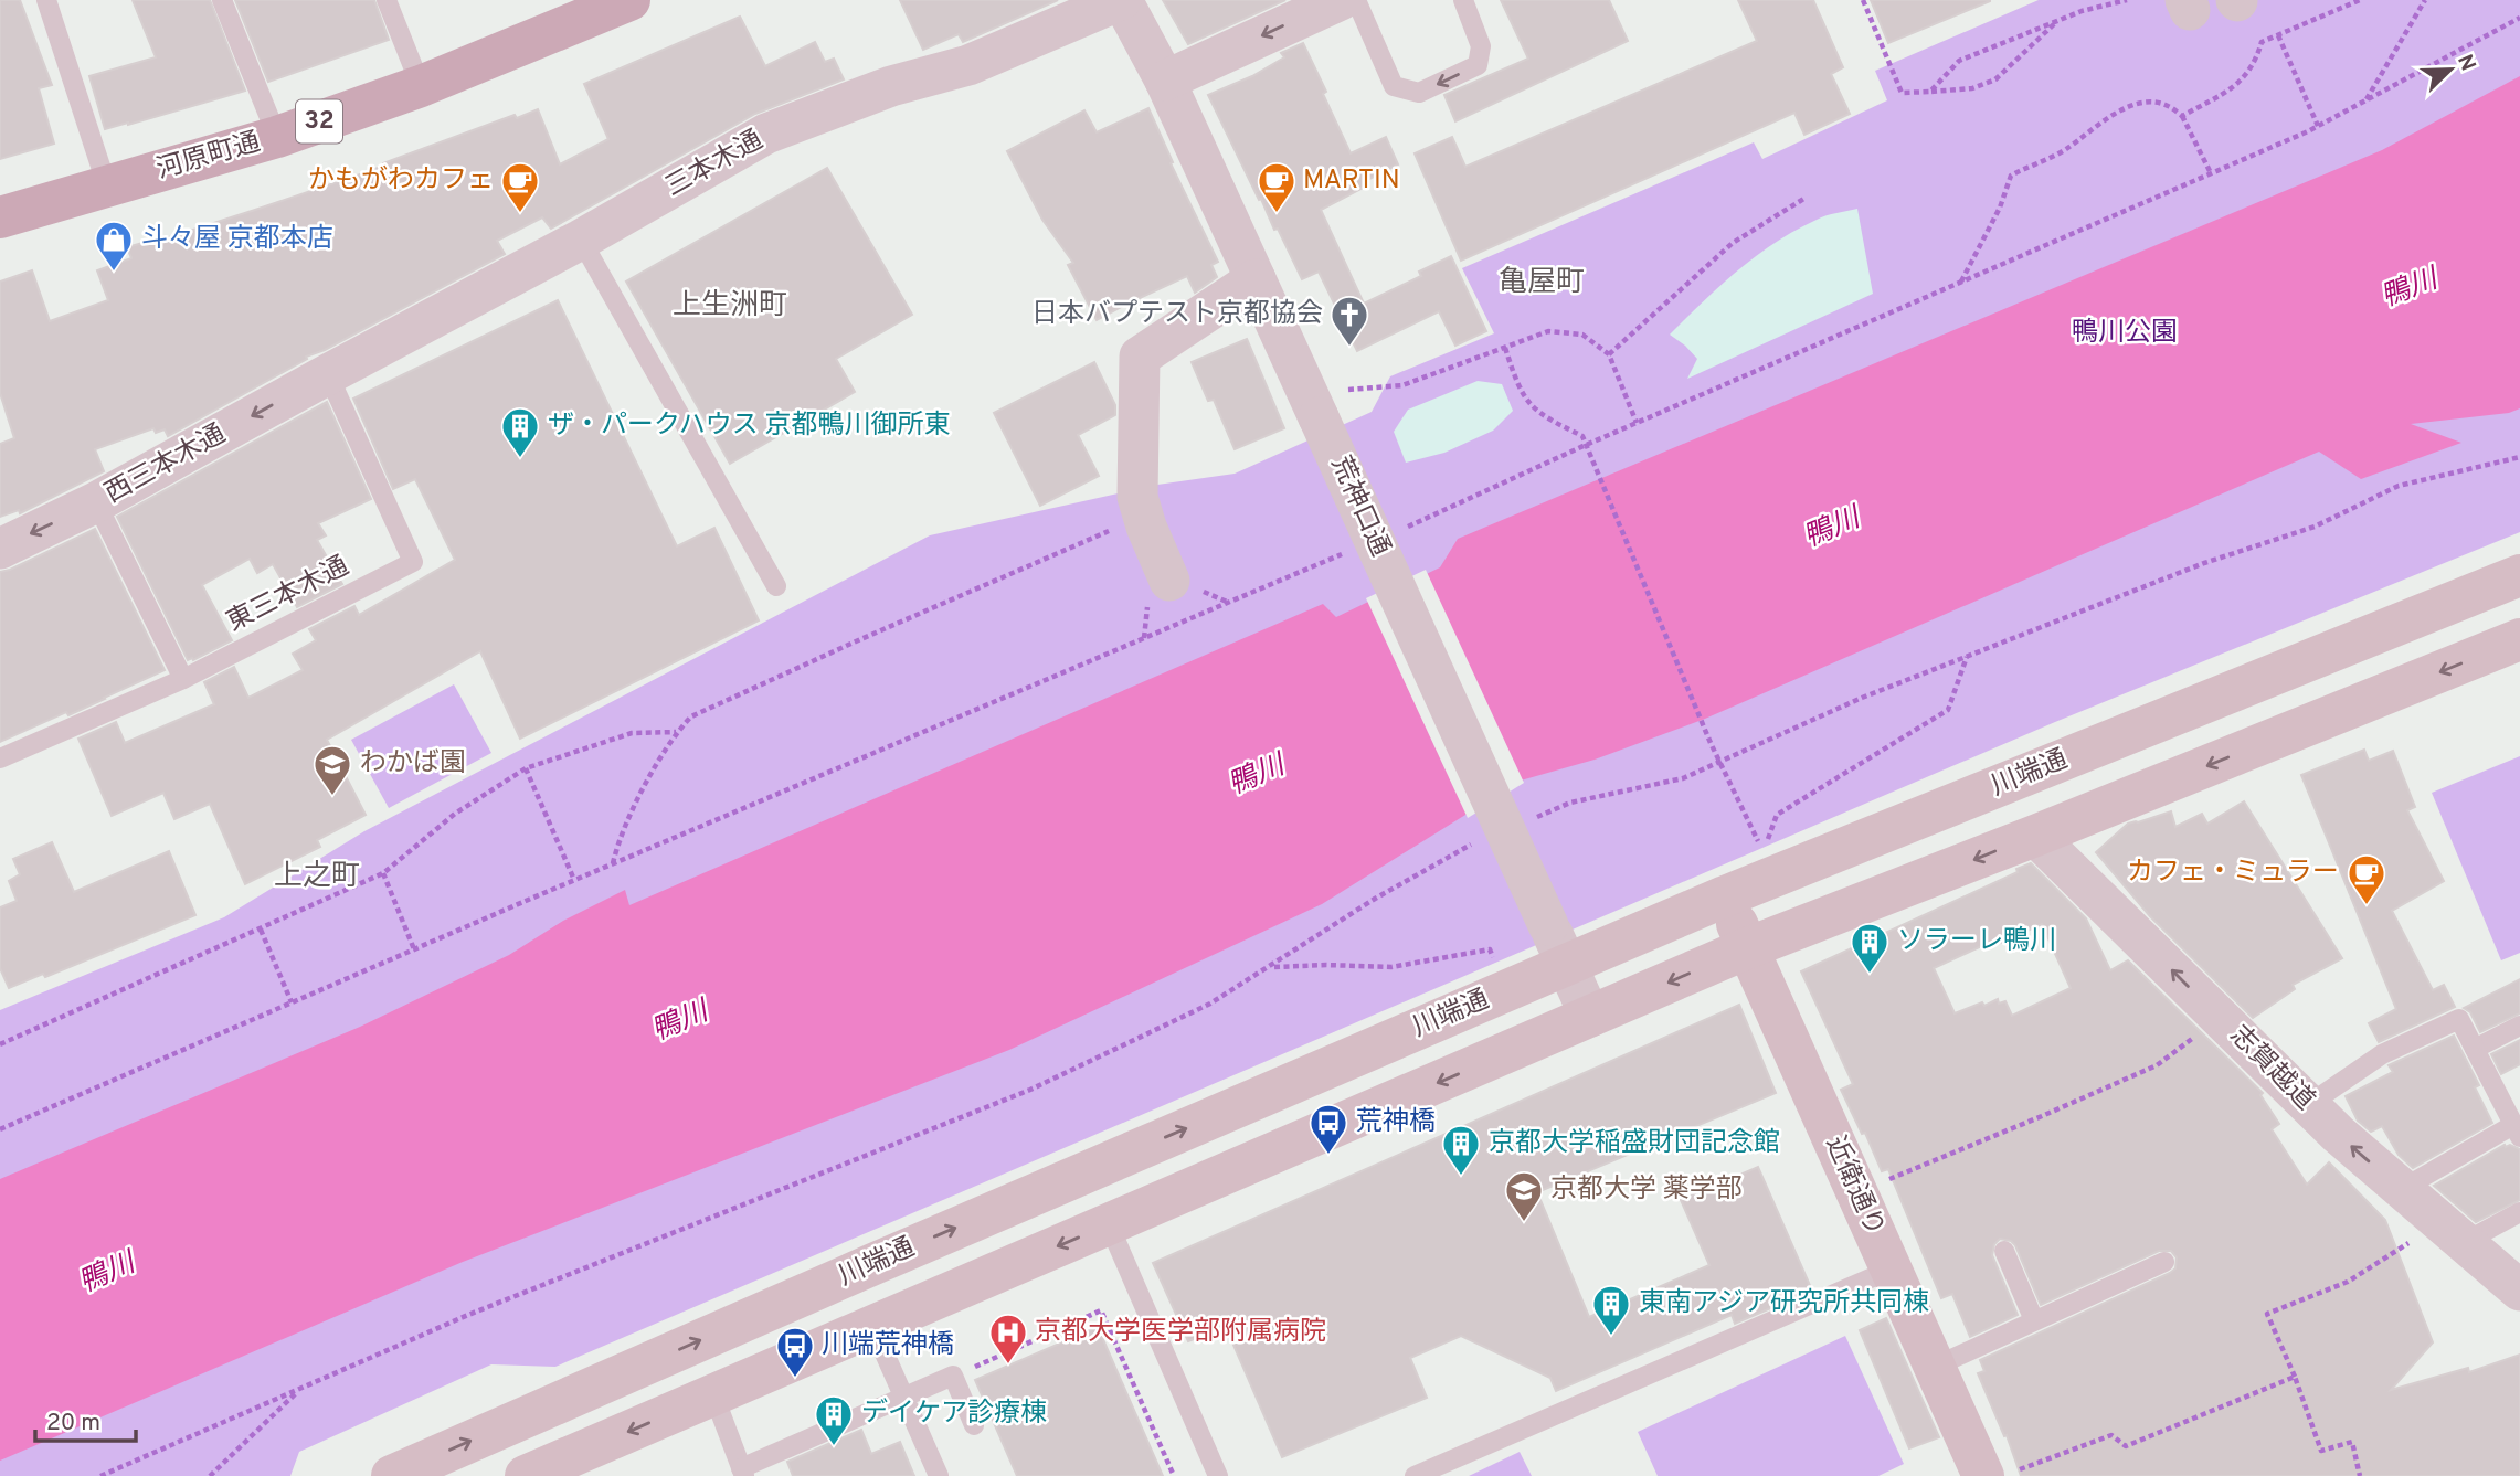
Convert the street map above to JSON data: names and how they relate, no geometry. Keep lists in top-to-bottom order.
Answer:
{
  "streets": {
    "main road": ["32", "河原町通"],
    "street": [
      "三本木通",
      "西三本木通",
      "荒神口通",
      "川端通",
      "志賀越道",
      "近衛通り"
    ],
    "lane": ["東三本木通"]
  },
  "crossings": [
    ["三本木通", "西三本木通"],
    ["三本木通", "荒神口通"],
    ["三本木通", "東三本木通"],
    ["西三本木通", "東三本木通"],
    ["荒神口通", "川端通"],
    ["川端通", "志賀越道"],
    ["川端通", "近衛通り"]
  ],
  "one_way": ["西三本木通", "志賀越道"],
  "districts": ["亀屋町", "上生洲町", "上之町"],
  "water": ["鴨川"],
  "parks": ["鴨川公園"],
  "places": {
    "cafe": ["かもがわカフェ", "MARTIN", "カフェ・ミュラー"],
    "shop": ["斗々屋 京都本店"],
    "church": ["日本バプテスト京都協会"],
    "building": [
      "ザ・パークハウス 京都鴨川御所東",
      "ソラーレ鴨川",
      "京都大学稲盛財団記念館",
      "東南アジア研究所共同棟",
      "デイケア診療棟"
    ],
    "school or university": ["わかば園", "京都大学 薬学部"],
    "bus stop": ["荒神橋", "川端荒神橋"],
    "hospital": ["京都大学医学部附属病院"]
  },
  "scale_bar": "20 m",
  "north": "top right"
}
